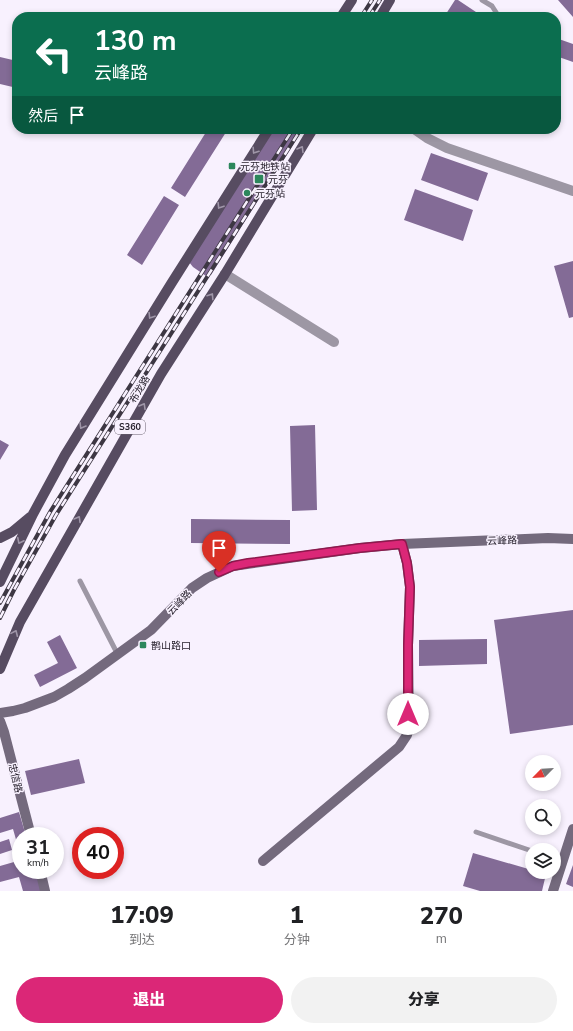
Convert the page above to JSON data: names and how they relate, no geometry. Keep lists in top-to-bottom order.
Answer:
{
  "streets": {
    "main road": ["布龙路", "S360"],
    "street": ["云峰路", "忠信路"]
  },
  "places": {
    "transit": ["元芬地铁站", "元芬", "鹊山路口"],
    "other": ["元芬站"]
  },
  "north": "bottom left",
  "page": {
    "turn": ["130 m", "云峰路"],
    "then": "然后",
    "speed": "31 km/h",
    "limit": "40",
    "eta": [
      "17:09",
      "到达",
      "1",
      "分钟",
      "270",
      "m"
    ],
    "buttons": ["退出", "分享"]
  }
}
